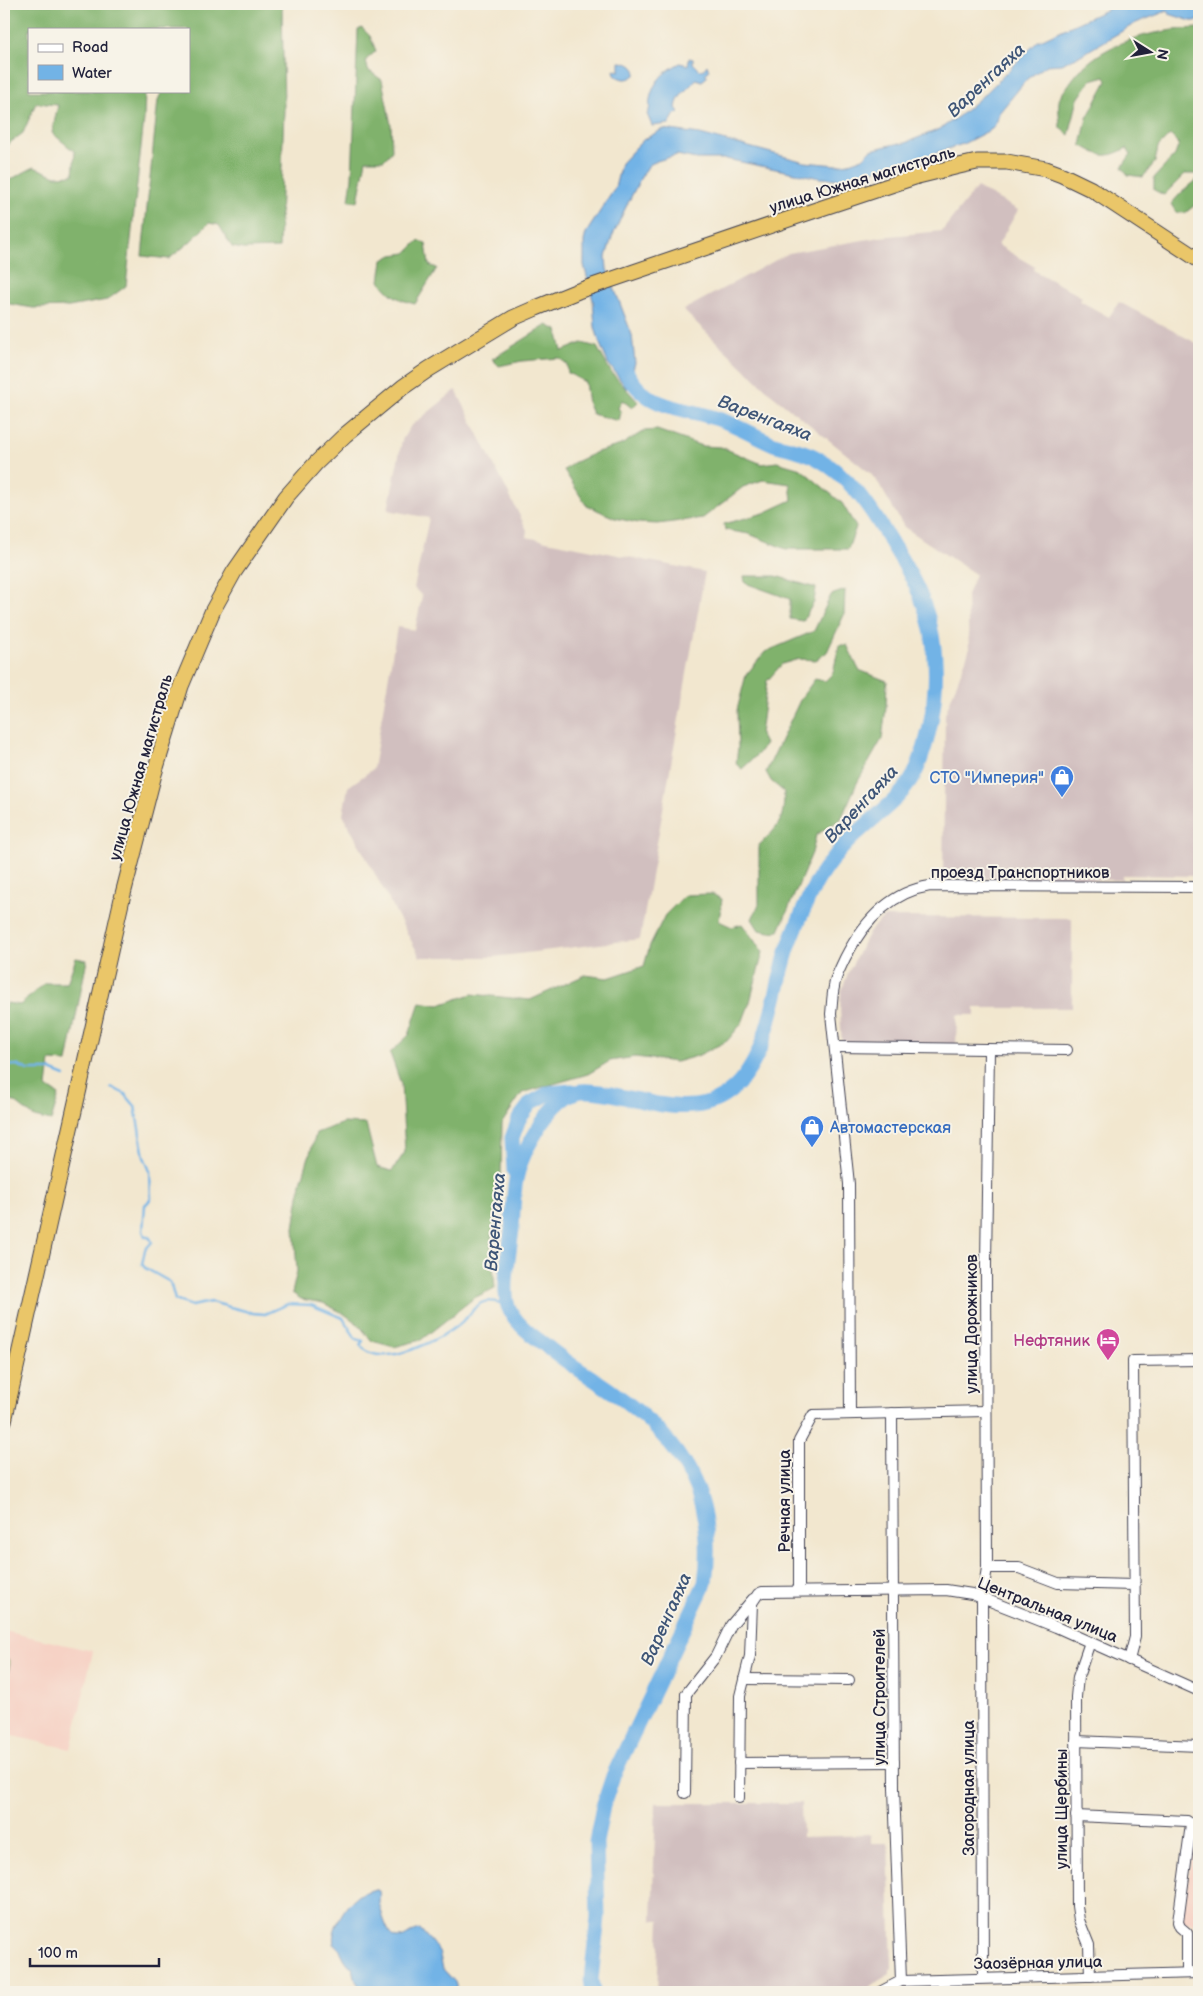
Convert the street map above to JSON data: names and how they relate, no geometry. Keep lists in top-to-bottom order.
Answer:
{
  "streets": {
    "highway": ["улица Южная магистраль"],
    "street": [
      "проезд Транспортников",
      "улица Дорожников",
      "Речная улица",
      "Центральная улица",
      "улица Строителей",
      "Загородная улица",
      "улица Щербины",
      "Заозёрная улица"
    ]
  },
  "crossings": [
    ["проезд Транспортников", "Речная улица"],
    ["улица Дорожников", "Центральная улица"],
    ["улица Дорожников", "Загородная улица"],
    ["Речная улица", "Центральная улица"],
    ["Центральная улица", "улица Строителей"],
    ["Центральная улица", "Загородная улица"],
    ["Центральная улица", "улица Щербины"],
    ["улица Строителей", "Заозёрная улица"],
    ["Загородная улица", "Заозёрная улица"],
    ["улица Щербины", "Заозёрная улица"]
  ],
  "water": ["Варенгаяха"],
  "places": {
    "shop": ["СТО \"Империя\"", "Автомастерская"],
    "hotel": ["Нефтяник"]
  },
  "legend": ["Road", "Water"],
  "scale_bar": "100 m",
  "north": "right"
}
